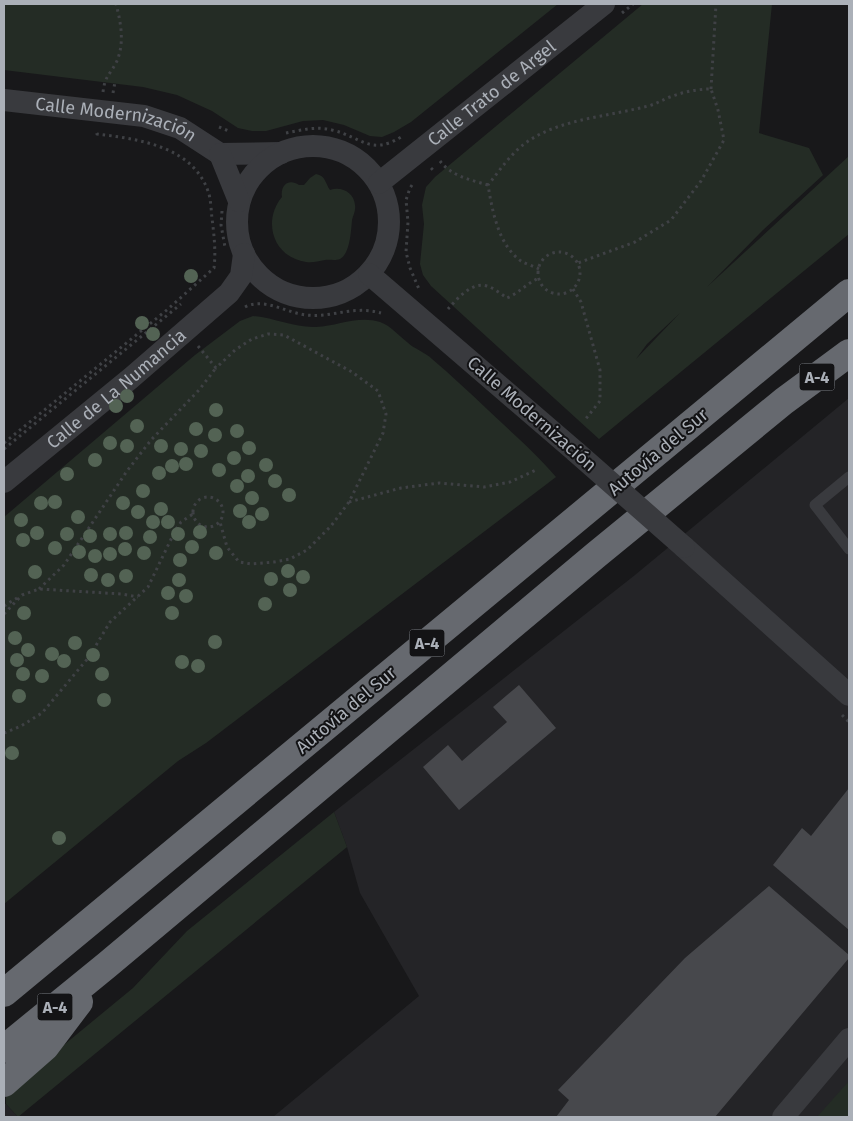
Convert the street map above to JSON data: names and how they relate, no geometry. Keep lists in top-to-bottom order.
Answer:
{
  "streets": {
    "highway": ["A-4", "Autovía del Sur"],
    "street": ["Calle Trato de Argel", "Calle Modernización", "Calle de La Numancia"]
  },
  "crossings": [
    ["Calle Trato de Argel", "Calle Modernización"],
    ["Calle Trato de Argel", "Calle de La Numancia"],
    ["Calle Modernización", "Calle de La Numancia"]
  ]
}
